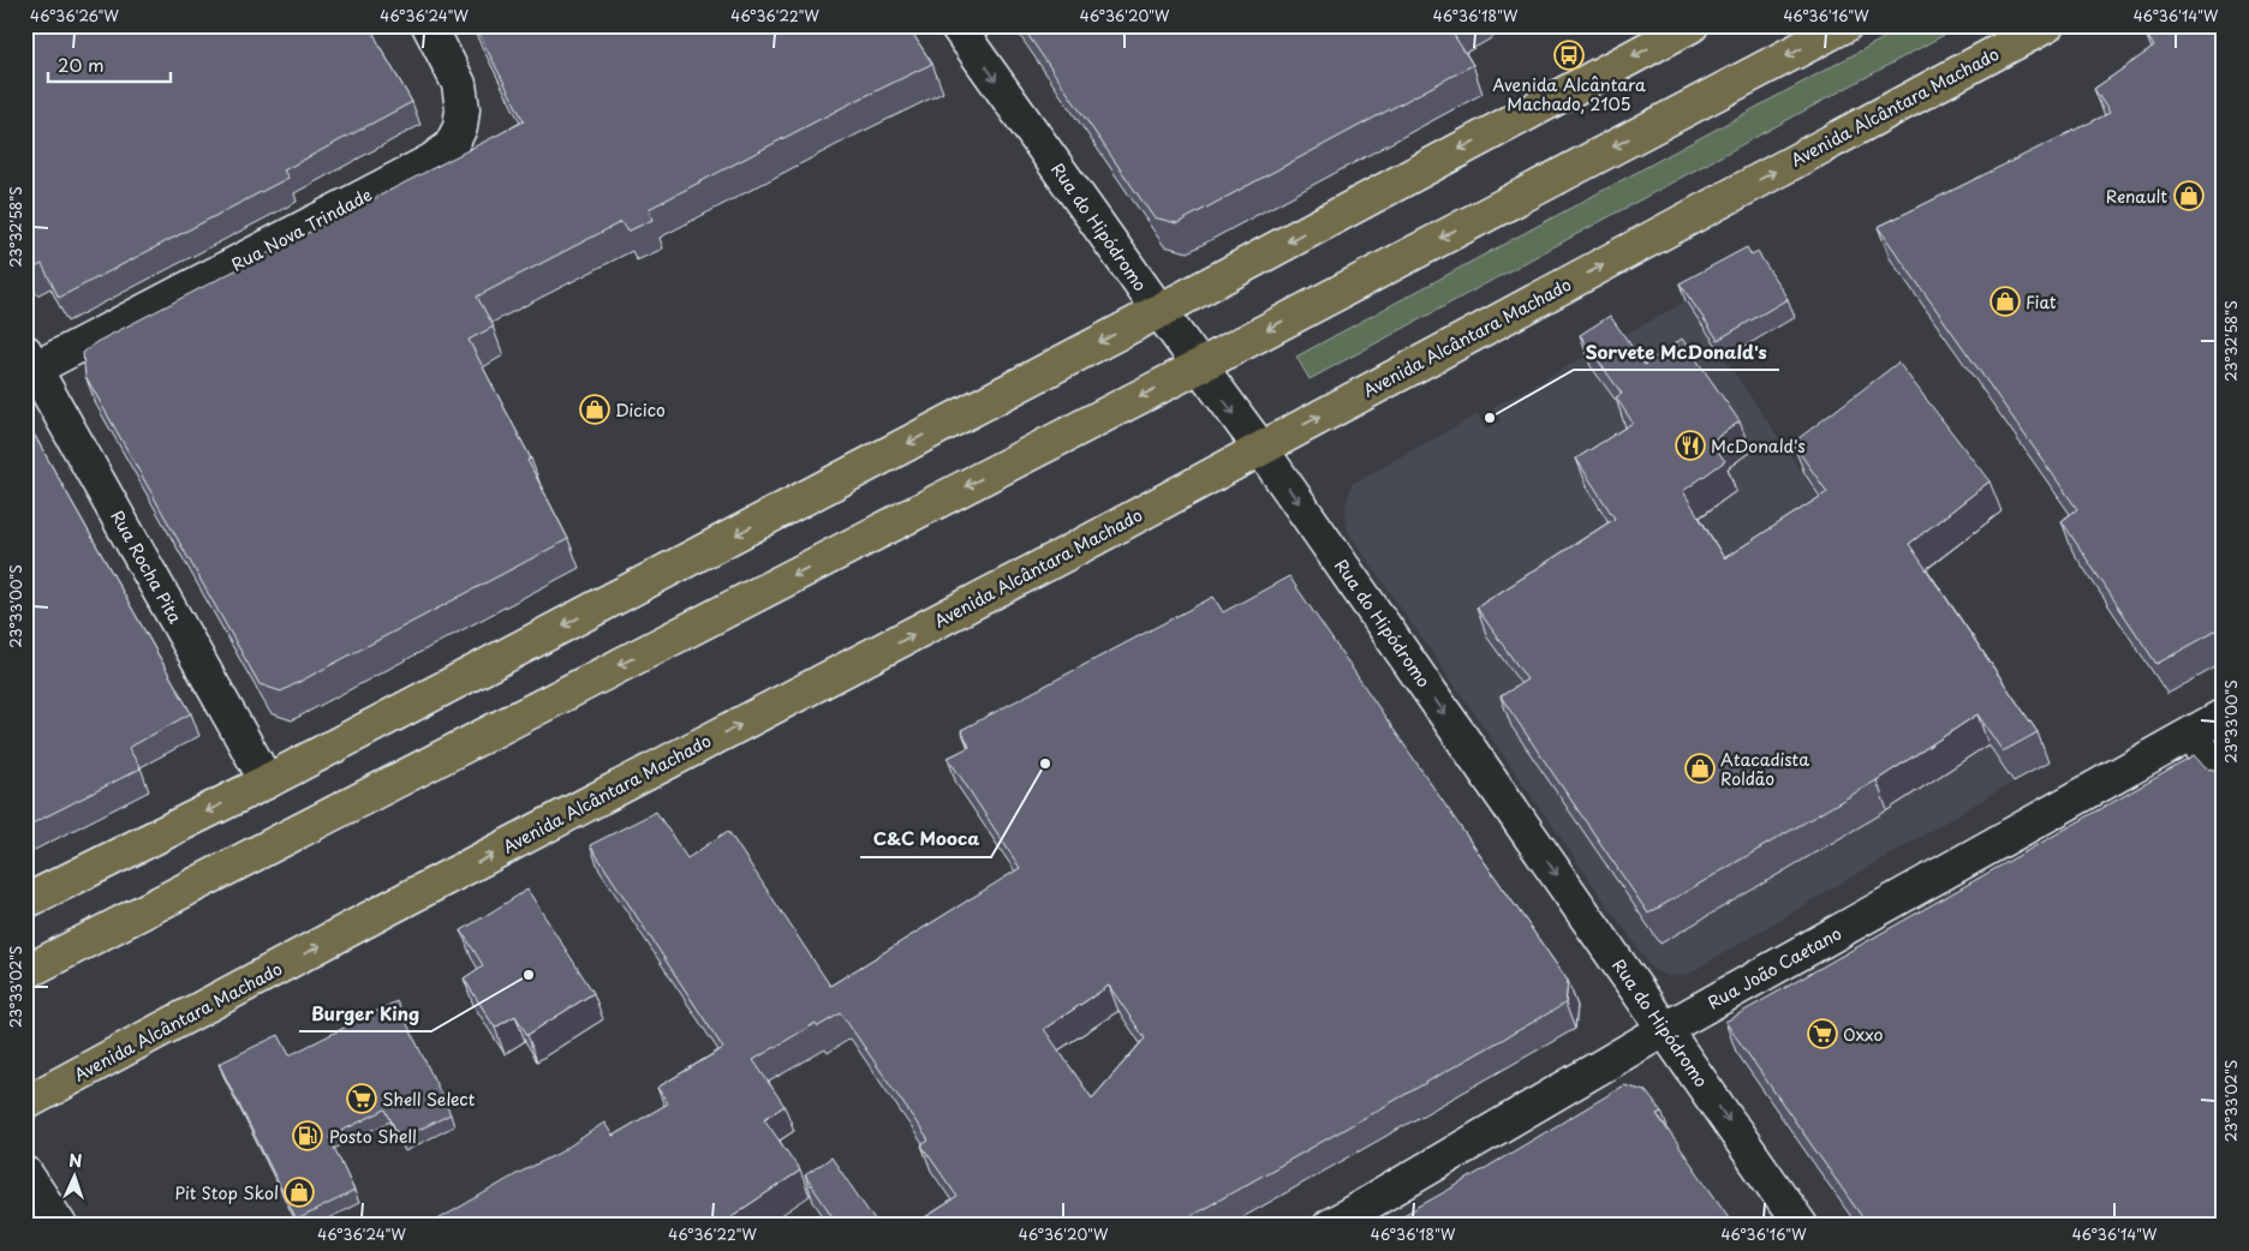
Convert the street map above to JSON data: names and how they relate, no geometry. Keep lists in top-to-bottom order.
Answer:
{
  "streets": {
    "main road": ["Avenida Alcântara Machado"],
    "street": [
      "Rua do Hipódromo",
      "Rua Nova Trindade",
      "Rua Rocha Pita",
      "Rua João Caetano"
    ]
  },
  "crossings": [
    ["Avenida Alcântara Machado", "Rua do Hipódromo"],
    ["Rua do Hipódromo", "Rua João Caetano"],
    ["Rua Nova Trindade", "Rua Rocha Pita"]
  ],
  "one_way": ["Rua do Hipódromo"],
  "places": {
    "bus stop": ["Avenida Alcântara Machado, 2105"],
    "shop": [
      "Renault",
      "Fiat",
      "Dicico",
      "Atacadista Roldão",
      "Pit Stop Skol"
    ],
    "other": ["Sorvete McDonald's", "C&C Mooca", "Burger King"],
    "restaurant": ["McDonald's"],
    "supermarket": ["Oxxo", "Shell Select"],
    "fuel station": ["Posto Shell"]
  },
  "scale_bar": "20 m",
  "north": "top",
  "coordinates": [
    "46°36'26\"W",
    "46°36'24\"W",
    "46°36'22\"W",
    "46°36'20\"W",
    "46°36'18\"W",
    "46°36'16\"W",
    "46°36'14\"W",
    "23°32'58\"S",
    "23°33'00\"S",
    "23°33'02\"S"
  ]
}
